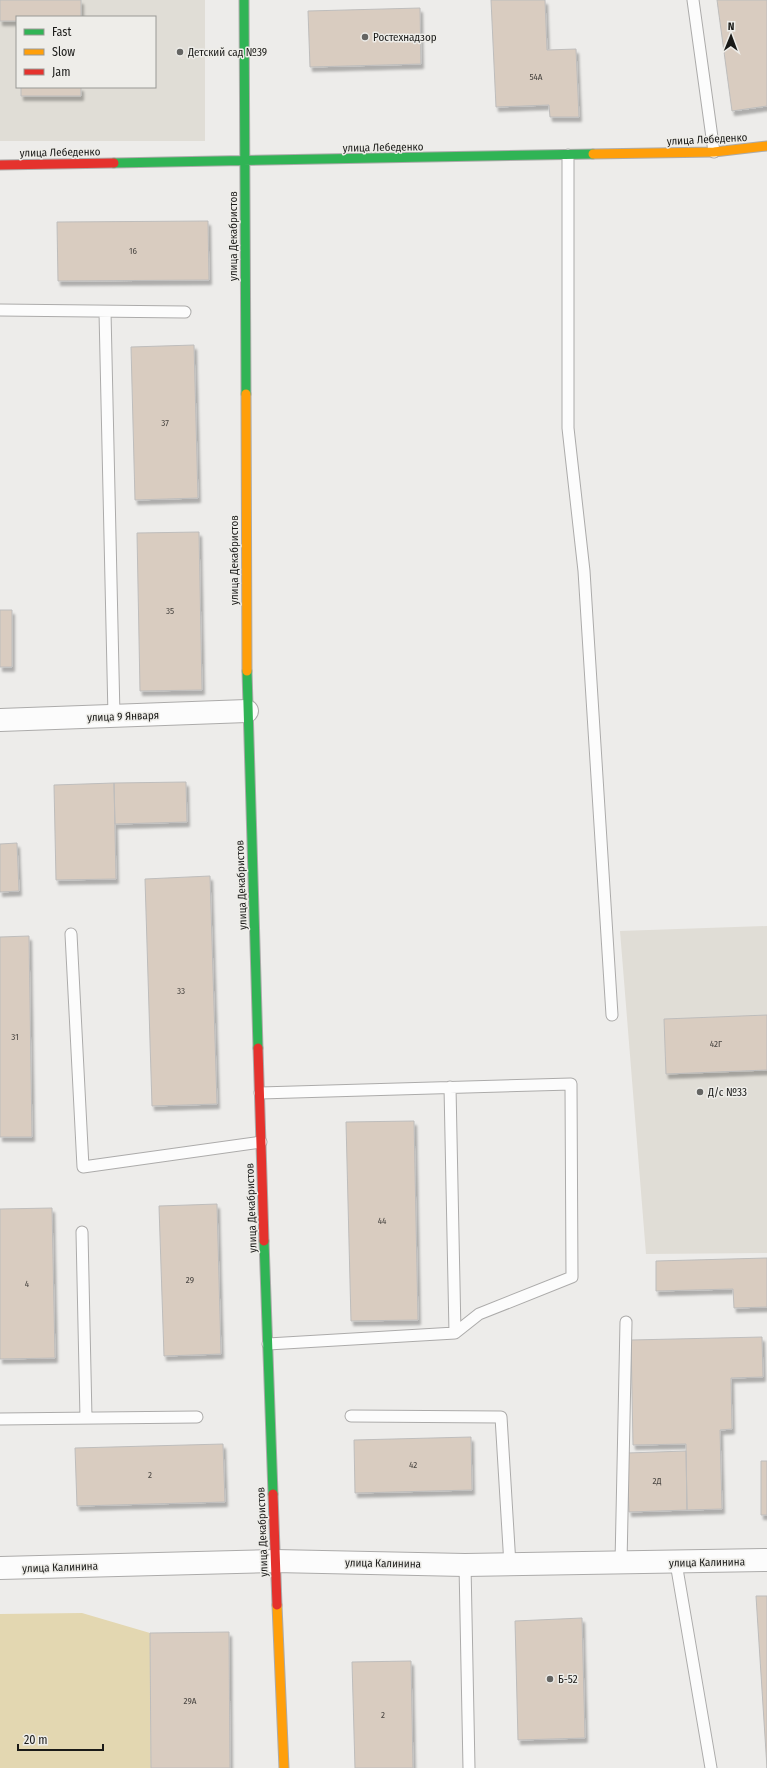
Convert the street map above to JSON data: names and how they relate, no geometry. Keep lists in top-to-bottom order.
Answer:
{
  "streets": {
    "main road": ["улица Лебеденко", "улица Декабристов"],
    "street": ["улица 9 Января", "улица Калинина"]
  },
  "crossings": [
    ["улица Лебеденко", "улица Декабристов"],
    ["улица Декабристов", "улица 9 Января"],
    ["улица Декабристов", "улица Калинина"]
  ],
  "places": [
    "Ростехнадзор",
    "Детский сад №39",
    "Д/с №33",
    "Б-52"
  ],
  "house_numbers": [
    "54А",
    "16",
    "37",
    "35",
    "33",
    "31",
    "42Г",
    "44",
    "29",
    "4",
    "42",
    "2",
    "2Д",
    "29А",
    "2"
  ],
  "legend": ["Fast", "Slow", "Jam"],
  "scale_bar": "20 m",
  "north": "top"
}
